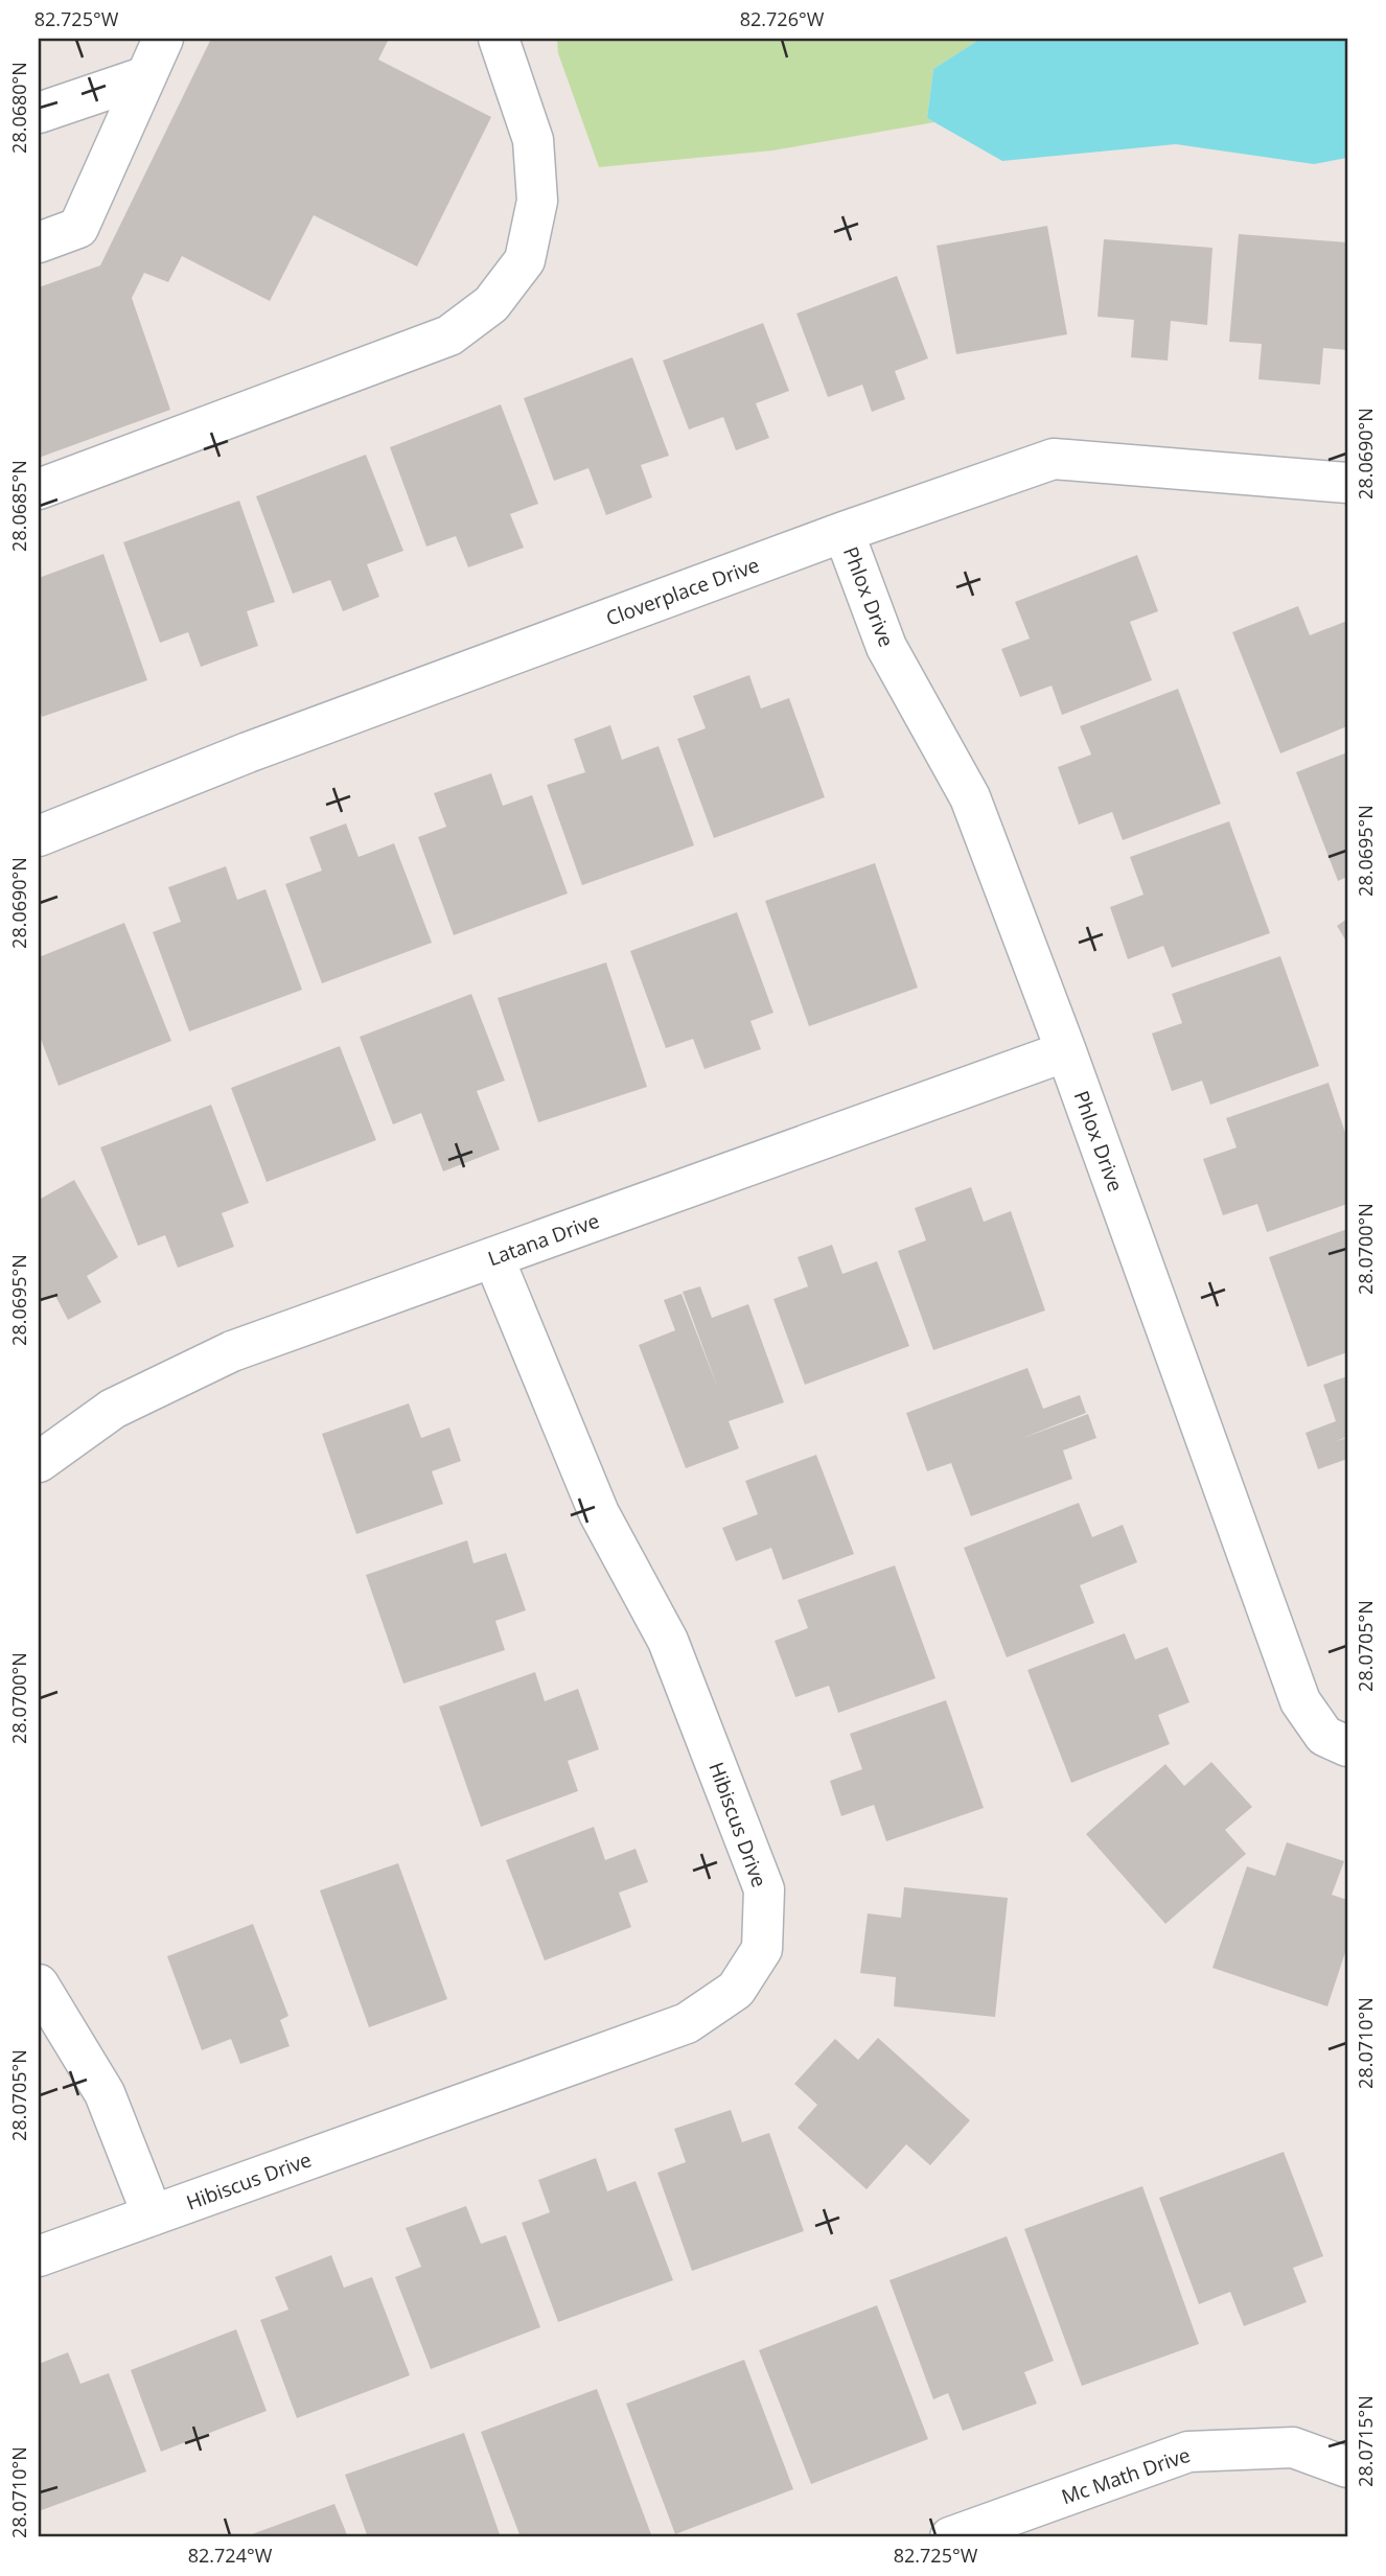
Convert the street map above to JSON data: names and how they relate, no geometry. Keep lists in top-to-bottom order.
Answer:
{
  "streets": {
    "street": [
      "Cloverplace Drive",
      "Phlox Drive",
      "Latana Drive",
      "Hibiscus Drive",
      "Mc Math Drive"
    ]
  },
  "crossings": [
    ["Cloverplace Drive", "Phlox Drive"],
    ["Phlox Drive", "Latana Drive"],
    ["Latana Drive", "Hibiscus Drive"]
  ],
  "coordinates": [
    "82.725°W",
    "82.726°W",
    "28.0680°N",
    "28.0690°N",
    "28.0685°N",
    "28.0695°N",
    "28.0700°N",
    "28.0705°N",
    "28.0710°N",
    "28.0715°N",
    "82.724°W"
  ]
}
